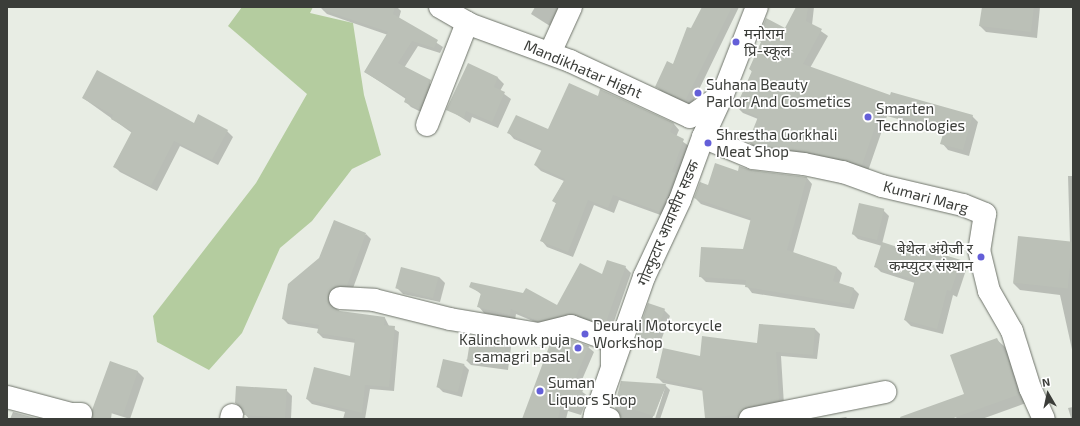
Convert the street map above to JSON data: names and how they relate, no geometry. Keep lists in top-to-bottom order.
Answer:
{
  "streets": {
    "street": ["Mandikhatar Hight", "Kumari Marg", "गोल्फुटार आवासीय सडक"]
  },
  "crossings": [
    ["Mandikhatar Hight", "गोल्फुटार आवासीय सडक"],
    ["Kumari Marg", "गोल्फुटार आवासीय सडक"]
  ],
  "places": [
    "मनोराम प्रि-स्कूल",
    "Suhana Beauty Parlor And Cosmetics",
    "Smarten Technologies",
    "Shrestha Gorkhali Meat Shop",
    "बेथेल अंग्रेजी र कम्प्युटर संस्थान",
    "Deurali Motorcycle Workshop",
    "Kalinchowk puja samagri pasal",
    "Suman Liquors Shop"
  ],
  "north": "top"
}
